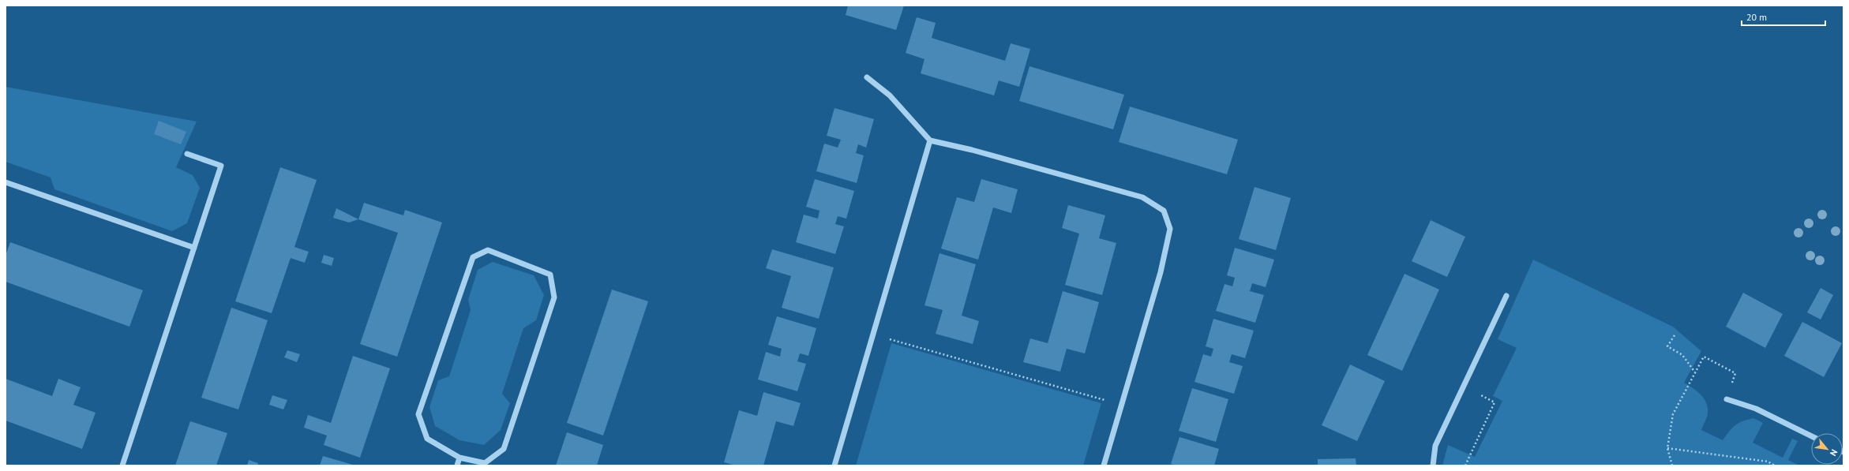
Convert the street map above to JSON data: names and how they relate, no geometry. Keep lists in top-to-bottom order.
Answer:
{
  "scale_bar": "20 m",
  "north": "bottom right"
}
